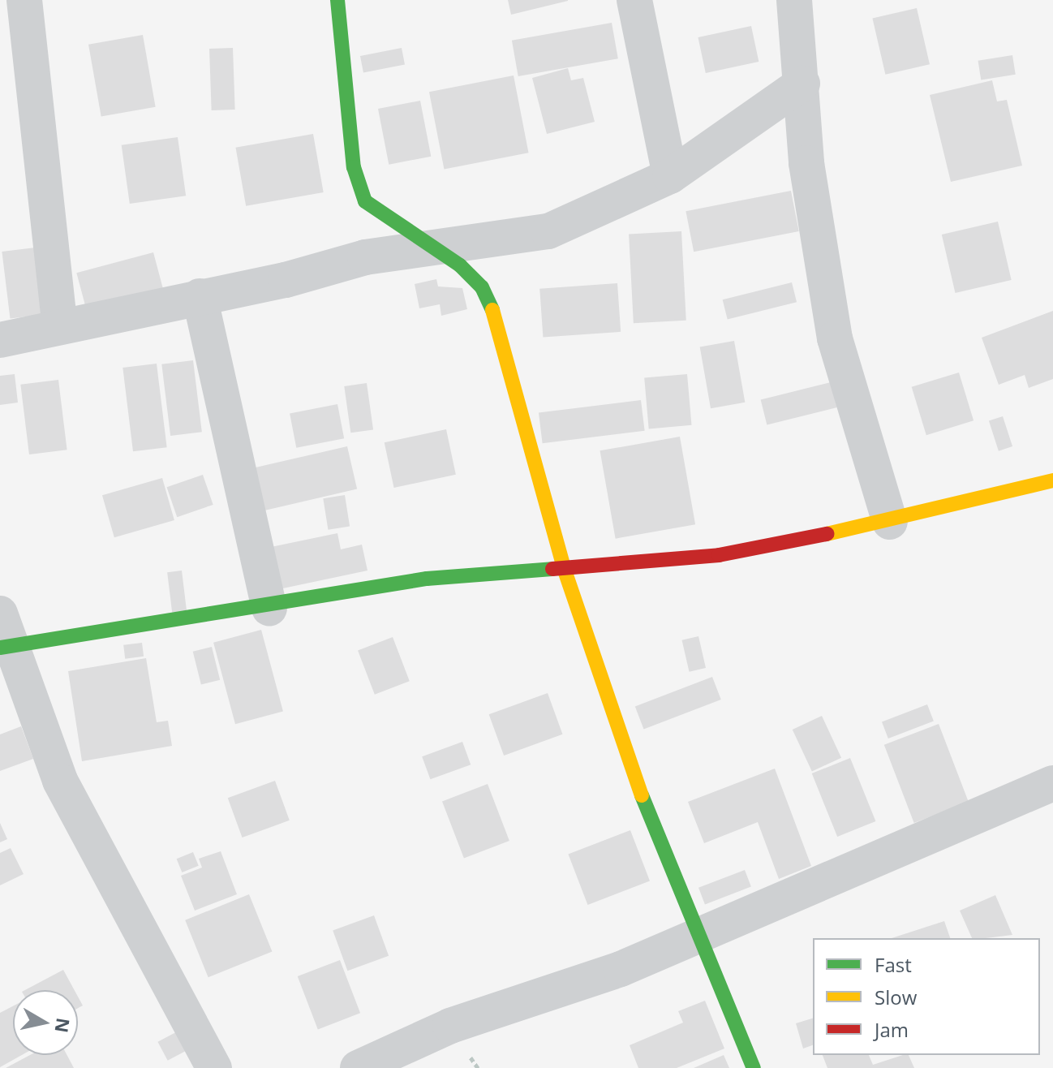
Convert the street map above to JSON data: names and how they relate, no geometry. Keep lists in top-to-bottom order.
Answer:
{
  "legend": ["Fast", "Slow", "Jam"],
  "north": "right"
}
